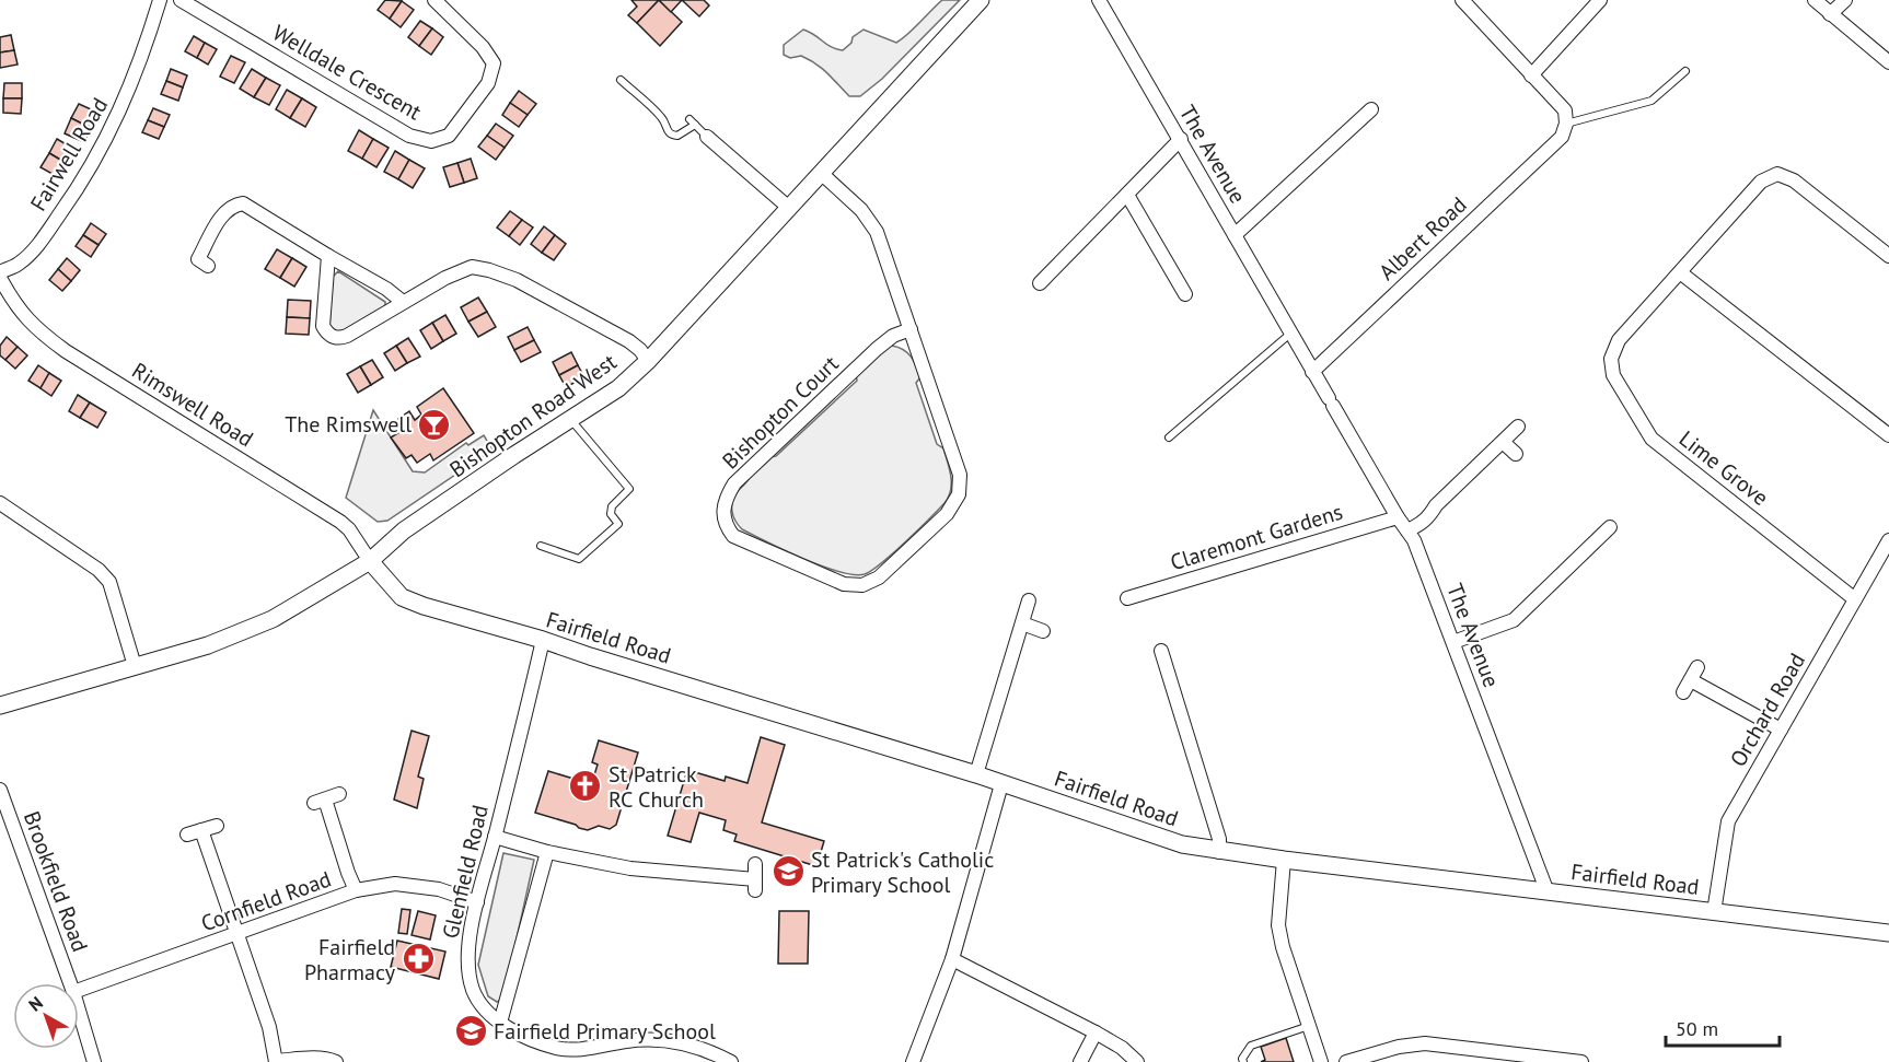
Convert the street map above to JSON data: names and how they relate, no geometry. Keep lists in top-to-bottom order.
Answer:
{
  "streets": {
    "street": [
      "Welldale Crescent",
      "Fairwell Road",
      "The Avenue",
      "Albert Road",
      "Rimswell Road",
      "Bishopton Court",
      "Bishopton Road West",
      "Lime Grove",
      "Claremont Gardens",
      "Fairfield Road",
      "Orchard Road",
      "Glenfield Road",
      "Brookfield Road",
      "Cornfield Road"
    ]
  },
  "crossings": [
    ["The Avenue", "Albert Road"],
    ["The Avenue", "Claremont Gardens"],
    ["The Avenue", "Fairfield Road"],
    ["Rimswell Road", "Bishopton Road West"],
    ["Rimswell Road", "Fairfield Road"],
    ["Bishopton Court", "Bishopton Road West"],
    ["Bishopton Road West", "Fairfield Road"],
    ["Lime Grove", "Orchard Road"],
    ["Fairfield Road", "Orchard Road"],
    ["Fairfield Road", "Glenfield Road"],
    ["Glenfield Road", "Cornfield Road"]
  ],
  "places": {
    "bar": ["The Rimswell"],
    "church": ["St Patrick RC Church"],
    "school or university": ["St Patrick's Catholic Primary School", "Fairfield Primary School"],
    "pharmacy": ["Fairfield Pharmacy"]
  },
  "scale_bar": "50 m",
  "north": "top left"
}
